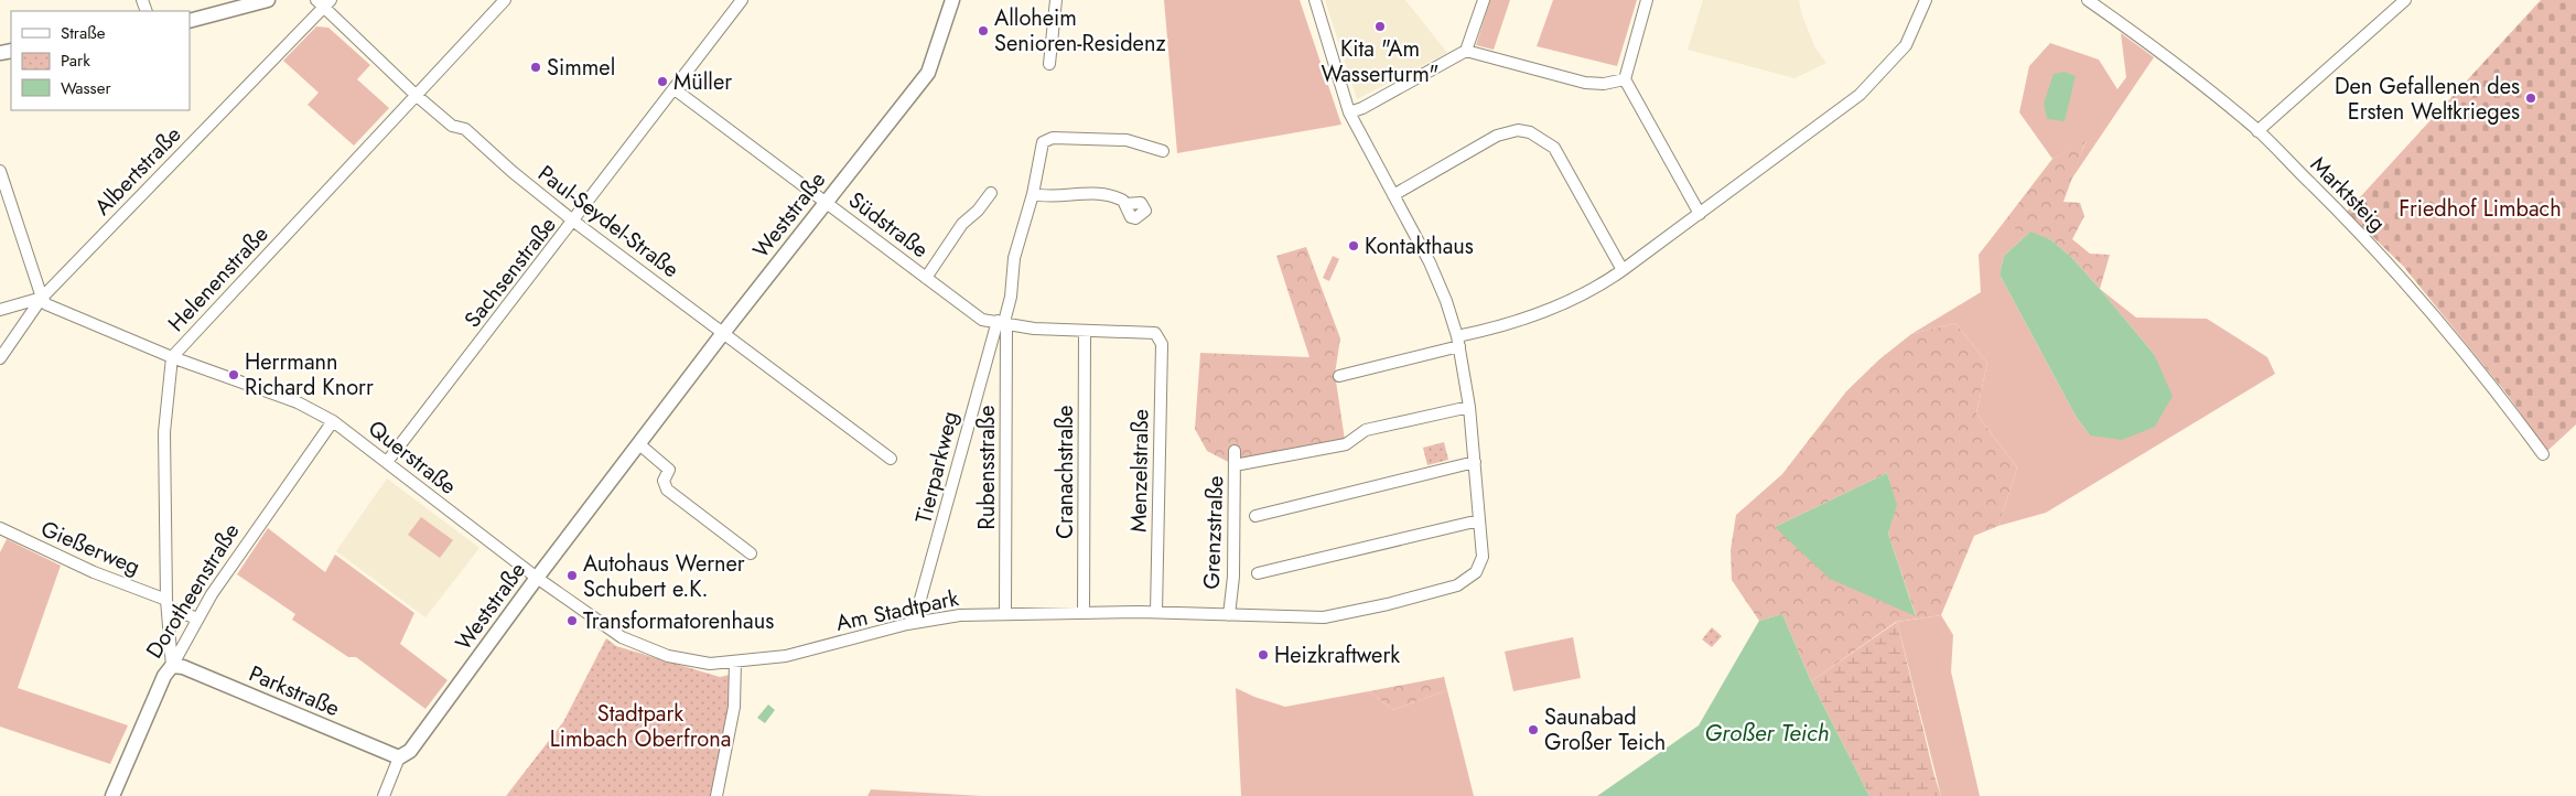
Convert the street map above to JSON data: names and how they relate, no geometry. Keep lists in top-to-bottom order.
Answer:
{
  "streets": {
    "main road": ["Weststraße", "Dorotheenstraße", "Parkstraße"],
    "street": [
      "Albertstraße",
      "Marktsteig",
      "Paul-Seydel-Straße",
      "Südstraße",
      "Sachsenstraße",
      "Helenenstraße",
      "Querstraße",
      "Tierparkweg",
      "Rubensstraße",
      "Menzelstraße",
      "Cranachstraße",
      "Grenzstraße",
      "Gießerweg",
      "Am Stadtpark"
    ]
  },
  "crossings": [
    ["Albertstraße", "Paul-Seydel-Straße"],
    ["Albertstraße", "Querstraße"],
    ["Weststraße", "Paul-Seydel-Straße"],
    ["Weststraße", "Südstraße"],
    ["Weststraße", "Querstraße"],
    ["Weststraße", "Am Stadtpark"],
    ["Weststraße", "Parkstraße"],
    ["Paul-Seydel-Straße", "Sachsenstraße"],
    ["Paul-Seydel-Straße", "Helenenstraße"],
    ["Südstraße", "Sachsenstraße"],
    ["Südstraße", "Tierparkweg"],
    ["Südstraße", "Rubensstraße"],
    ["Südstraße", "Menzelstraße"],
    ["Südstraße", "Cranachstraße"],
    ["Sachsenstraße", "Querstraße"],
    ["Helenenstraße", "Querstraße"],
    ["Helenenstraße", "Gießerweg"],
    ["Helenenstraße", "Dorotheenstraße"],
    ["Helenenstraße", "Parkstraße"],
    ["Querstraße", "Dorotheenstraße"],
    ["Querstraße", "Am Stadtpark"],
    ["Tierparkweg", "Rubensstraße"],
    ["Tierparkweg", "Am Stadtpark"],
    ["Rubensstraße", "Am Stadtpark"],
    ["Menzelstraße", "Am Stadtpark"],
    ["Cranachstraße", "Am Stadtpark"],
    ["Grenzstraße", "Am Stadtpark"],
    ["Gießerweg", "Dorotheenstraße"],
    ["Dorotheenstraße", "Parkstraße"]
  ],
  "water": ["Großer Teich"],
  "parks": ["Friedhof Limbach", "Stadtpark Limbach Oberfrona"],
  "places": [
    "Kita \"Am Wasserturm\"",
    "Alloheim Senioren-Residenz",
    "Simmel",
    "Müller",
    "Den Gefallenen des Ersten Weltkrieges",
    "Kontakthaus",
    "Herrmann Richard Knorr",
    "Autohaus Werner Schubert e.K.",
    "Transformatorenhaus",
    "Heizkraftwerk",
    "Saunabad Großer Teich"
  ],
  "legend": ["Straße", "Park", "Wasser"]
}
